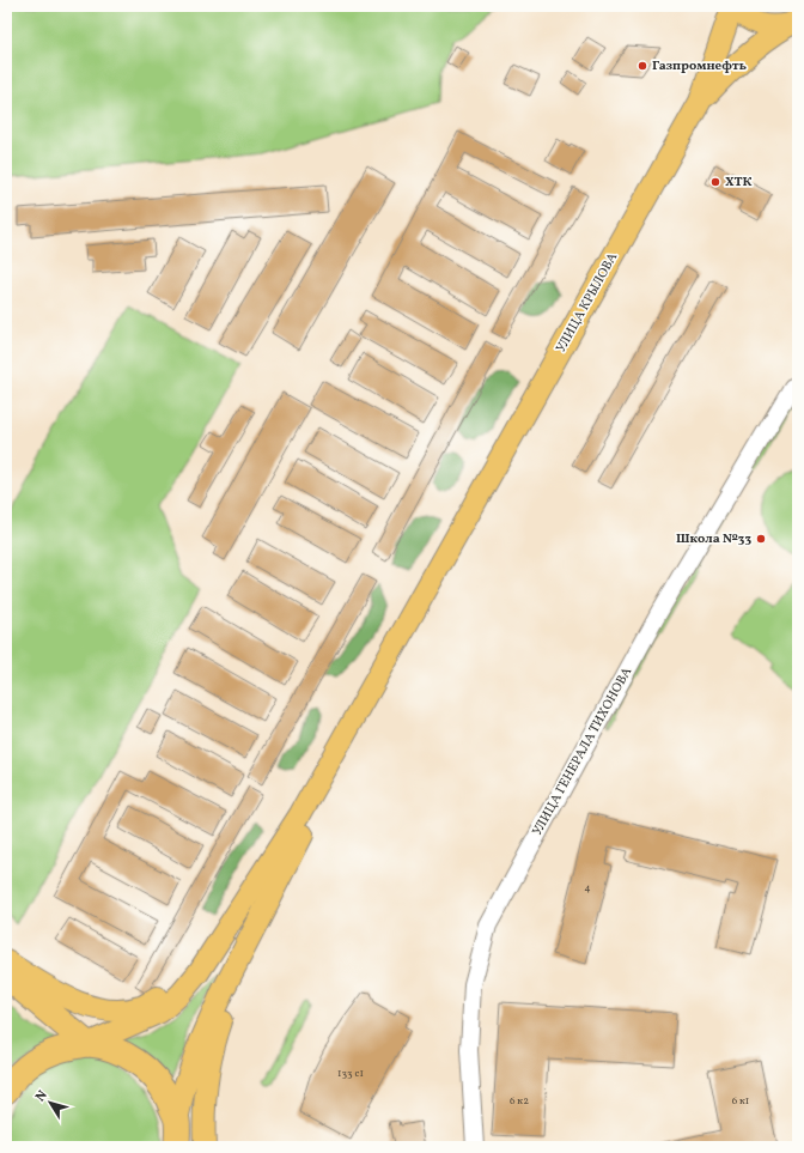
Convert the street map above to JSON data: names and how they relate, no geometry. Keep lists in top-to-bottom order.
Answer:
{
  "streets": {
    "main road": ["УЛИЦА КРЫЛОВА"],
    "street": ["УЛИЦА ГЕНЕРАЛА ТИХОНОВА"]
  },
  "places": ["Газпромнефть", "ХТК", "Школа №33"],
  "house_numbers": [
    "4",
    "133 с1",
    "6 к2",
    "6 к1"
  ],
  "north": "top left"
}
